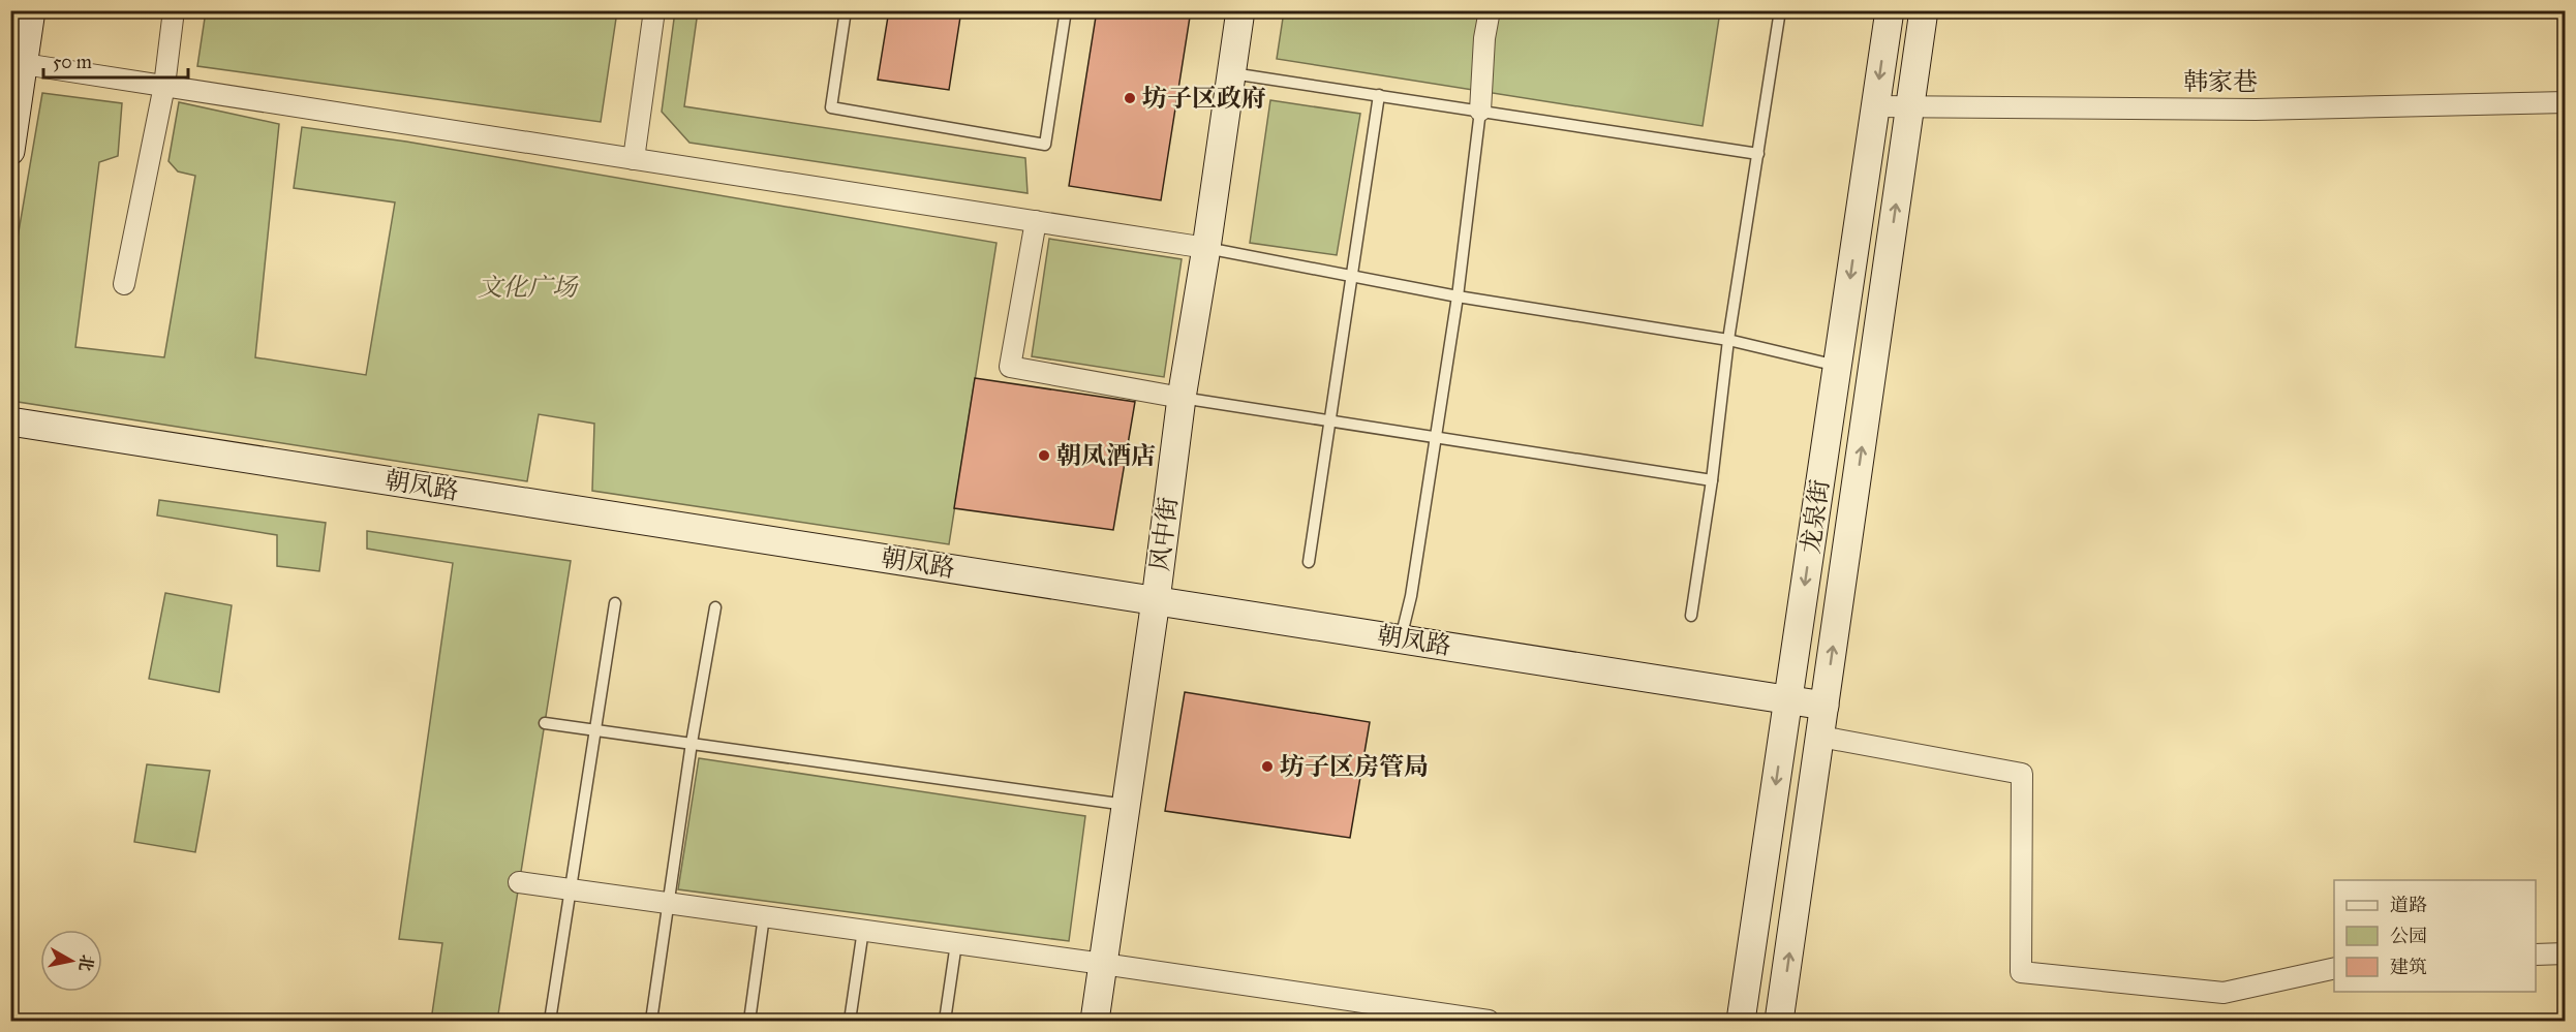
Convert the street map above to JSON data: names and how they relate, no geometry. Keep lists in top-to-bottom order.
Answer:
{
  "streets": {
    "street": [
      "韩家巷",
      "朝凤路",
      "龙泉街",
      "风中街"
    ]
  },
  "crossings": [
    ["韩家巷", "龙泉街"],
    ["朝凤路", "龙泉街"],
    ["朝凤路", "风中街"]
  ],
  "parks": ["文化广场"],
  "places": ["坊子区政府", "朝凤酒店", "坊子区房管局"],
  "legend": ["道路", "公园", "建筑"],
  "scale_bar": "50 m",
  "north": "right"
}
